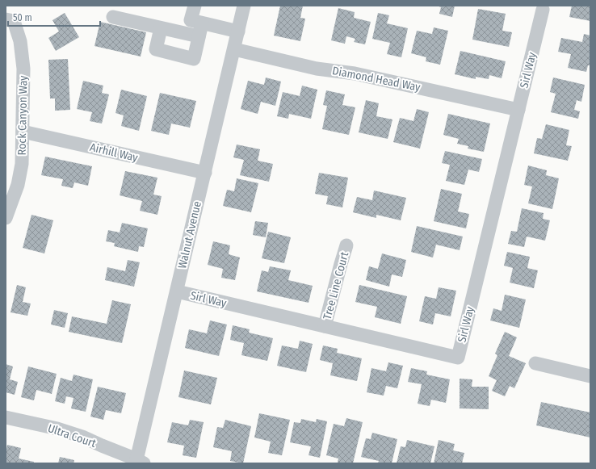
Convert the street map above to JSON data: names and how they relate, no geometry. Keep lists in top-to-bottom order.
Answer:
{
  "streets": {
    "street": [
      "Sirl Way",
      "Diamond Head Way",
      "Rock Canyon Way",
      "Airhill Way",
      "Walnut Avenue",
      "Tree Line Court",
      "Ultra Court"
    ]
  },
  "crossings": [
    ["Sirl Way", "Diamond Head Way"],
    ["Sirl Way", "Walnut Avenue"],
    ["Sirl Way", "Tree Line Court"],
    ["Diamond Head Way", "Walnut Avenue"],
    ["Rock Canyon Way", "Airhill Way"],
    ["Airhill Way", "Walnut Avenue"],
    ["Walnut Avenue", "Ultra Court"]
  ],
  "scale_bar": "50 m"
}
